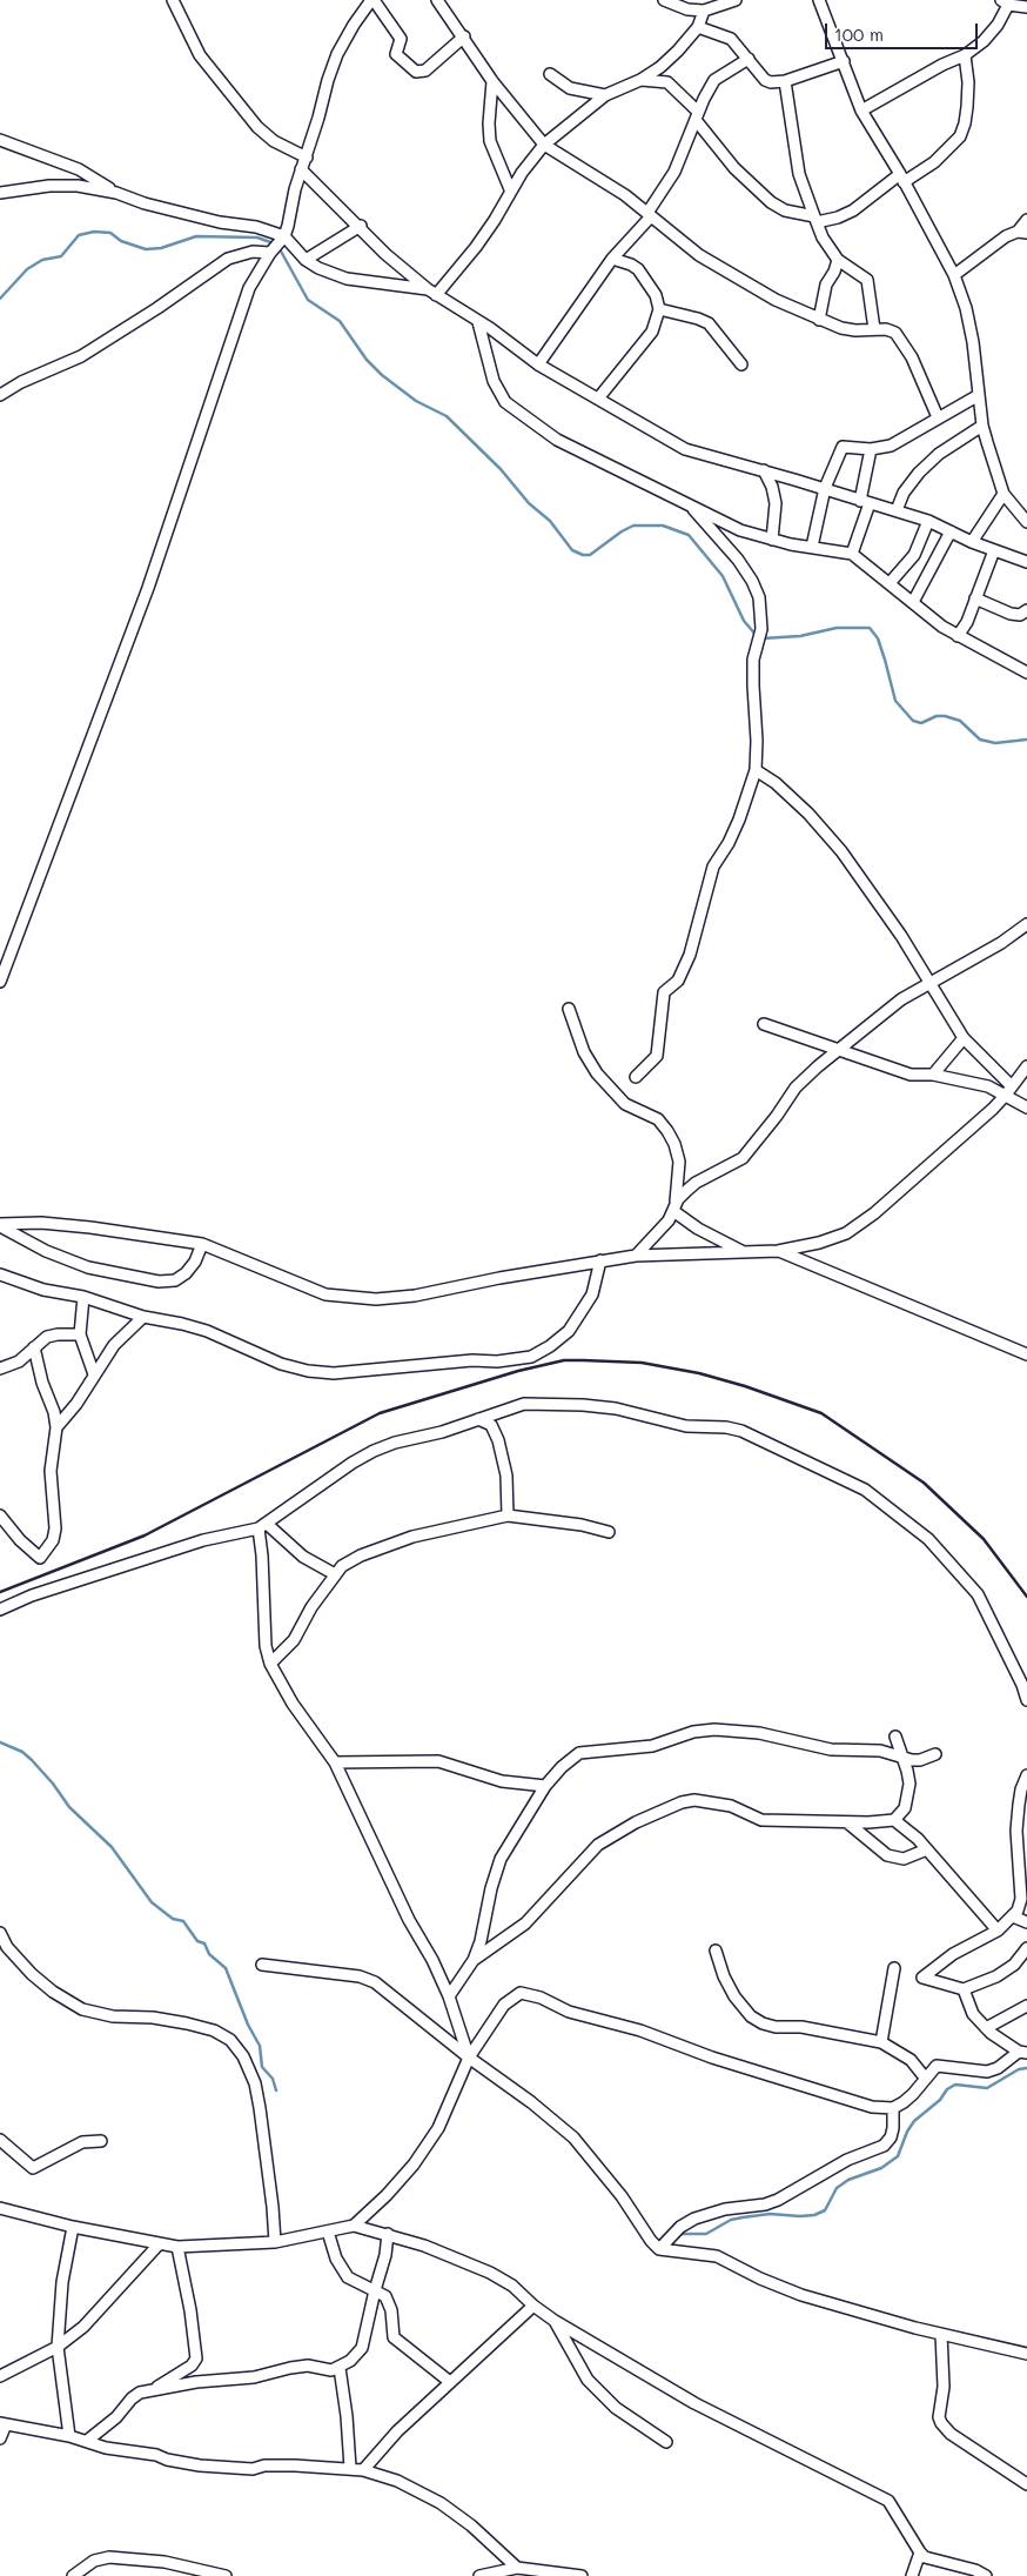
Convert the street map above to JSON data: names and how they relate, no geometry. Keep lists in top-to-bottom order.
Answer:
{
  "scale_bar": "100 m"
}
